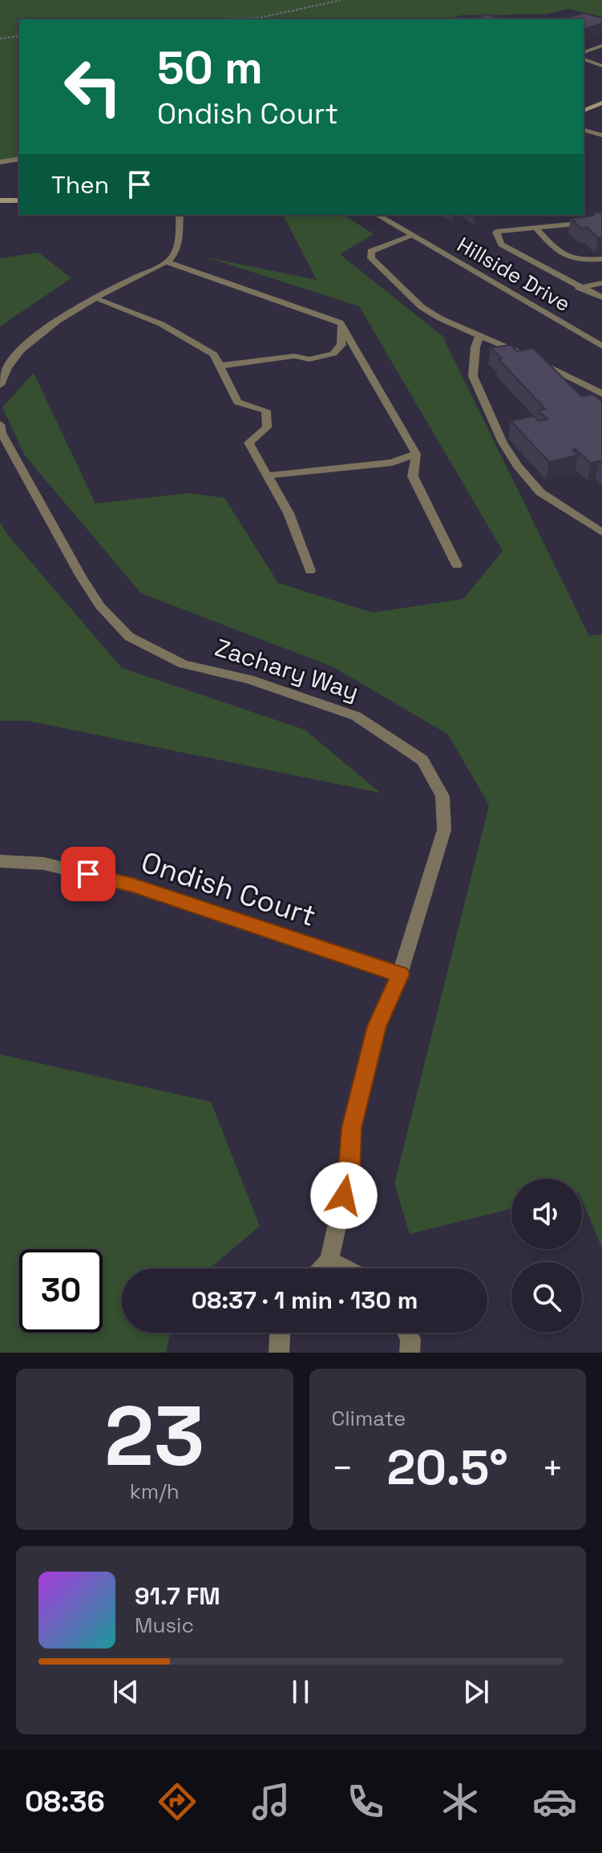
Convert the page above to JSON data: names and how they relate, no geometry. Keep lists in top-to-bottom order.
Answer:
{
  "streets": {
    "street": ["Hillside Drive", "Zachary Way", "Ondish Court"]
  },
  "crossings": [
    ["Zachary Way", "Ondish Court"]
  ],
  "page": {
    "turn": ["50 m", "Ondish Court"],
    "then": "Then",
    "limit": "30",
    "trip": "08:37 · 1 min · 130 m",
    "tile": [
      ["23", "km/h"],
      "Climate"
    ],
    "heat": ["−", "20.5°", "+"],
    "song": ["91.7 FM", "Music"],
    "tabs": "08:36"
  }
}
